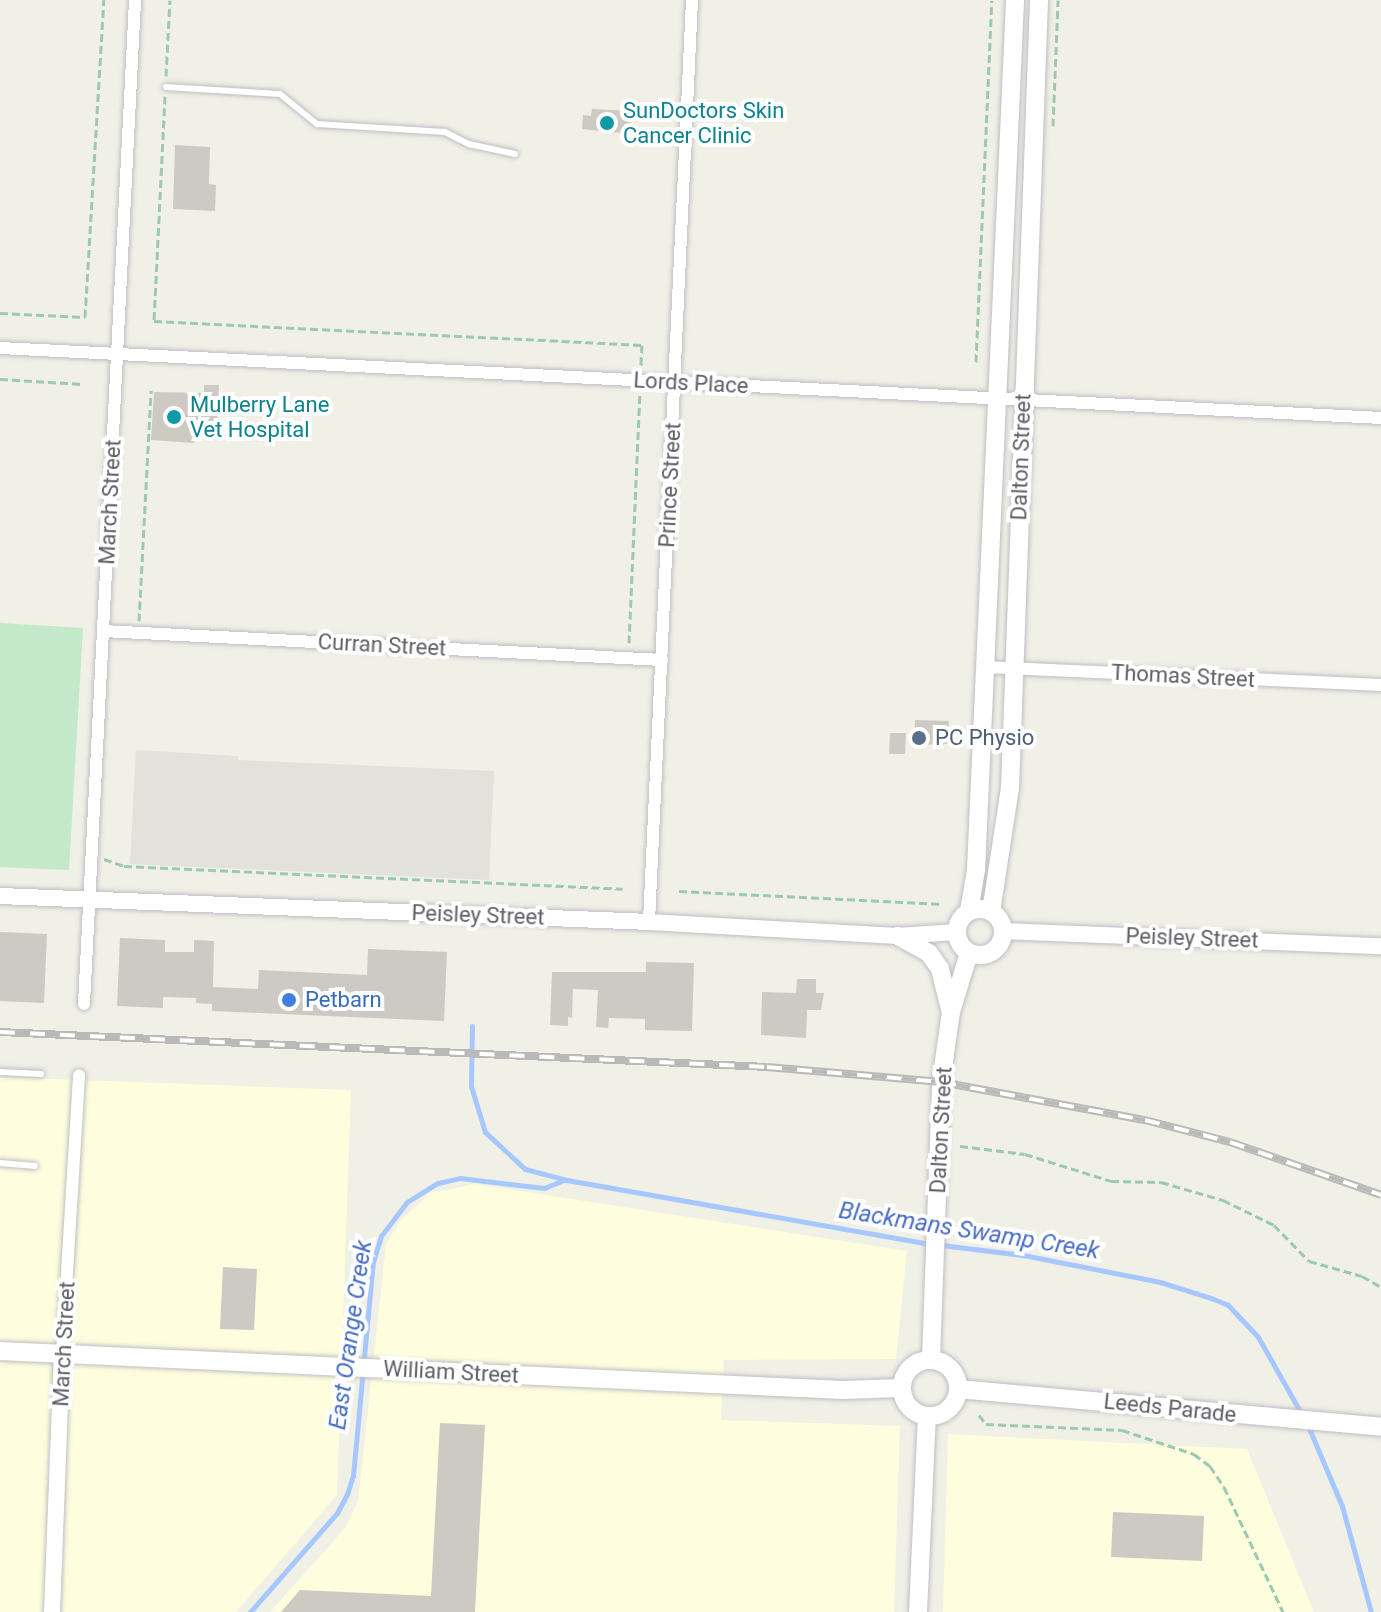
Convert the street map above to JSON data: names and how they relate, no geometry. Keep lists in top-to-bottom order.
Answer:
{
  "streets": {
    "main road": ["Dalton Street", "William Street", "Leeds Parade"],
    "street": [
      "Lords Place",
      "Prince Street",
      "March Street",
      "Curran Street",
      "Thomas Street",
      "Peisley Street"
    ]
  },
  "crossings": [
    ["Lords Place", "Dalton Street"],
    ["Lords Place", "Prince Street"],
    ["Lords Place", "March Street"],
    ["Dalton Street", "Thomas Street"],
    ["Dalton Street", "Peisley Street"],
    ["Dalton Street", "William Street"],
    ["Dalton Street", "Leeds Parade"],
    ["Prince Street", "Curran Street"],
    ["Prince Street", "Peisley Street"],
    ["March Street", "Curran Street"],
    ["March Street", "Peisley Street"],
    ["March Street", "William Street"],
    ["William Street", "Leeds Parade"]
  ],
  "water": ["Blackmans Swamp Creek", "East Orange Creek"],
  "places": [
    "SunDoctors Skin Cancer Clinic",
    "Mulberry Lane Vet Hospital",
    "PC Physio",
    "Petbarn"
  ]
}
